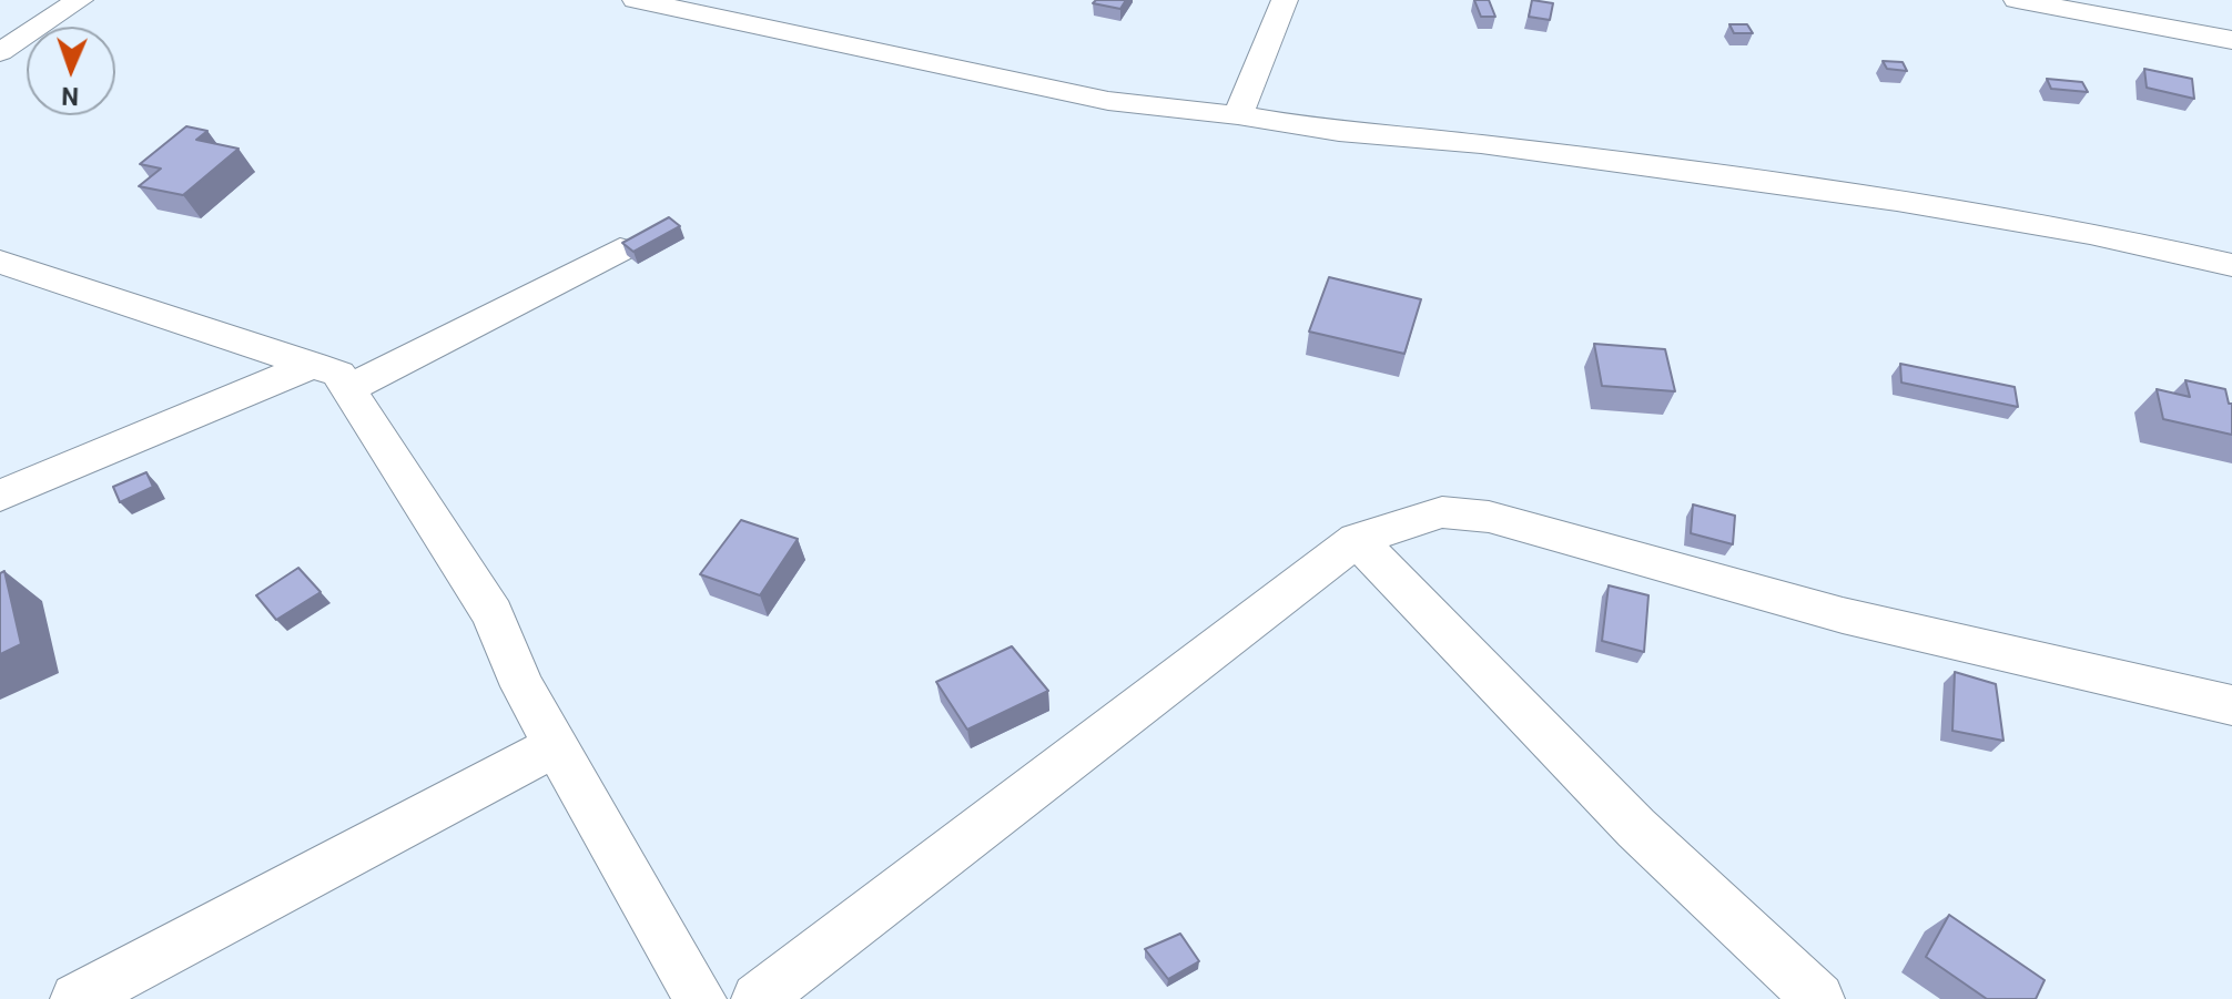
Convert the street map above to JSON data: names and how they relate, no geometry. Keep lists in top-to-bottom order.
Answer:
{
  "north": "bottom"
}
